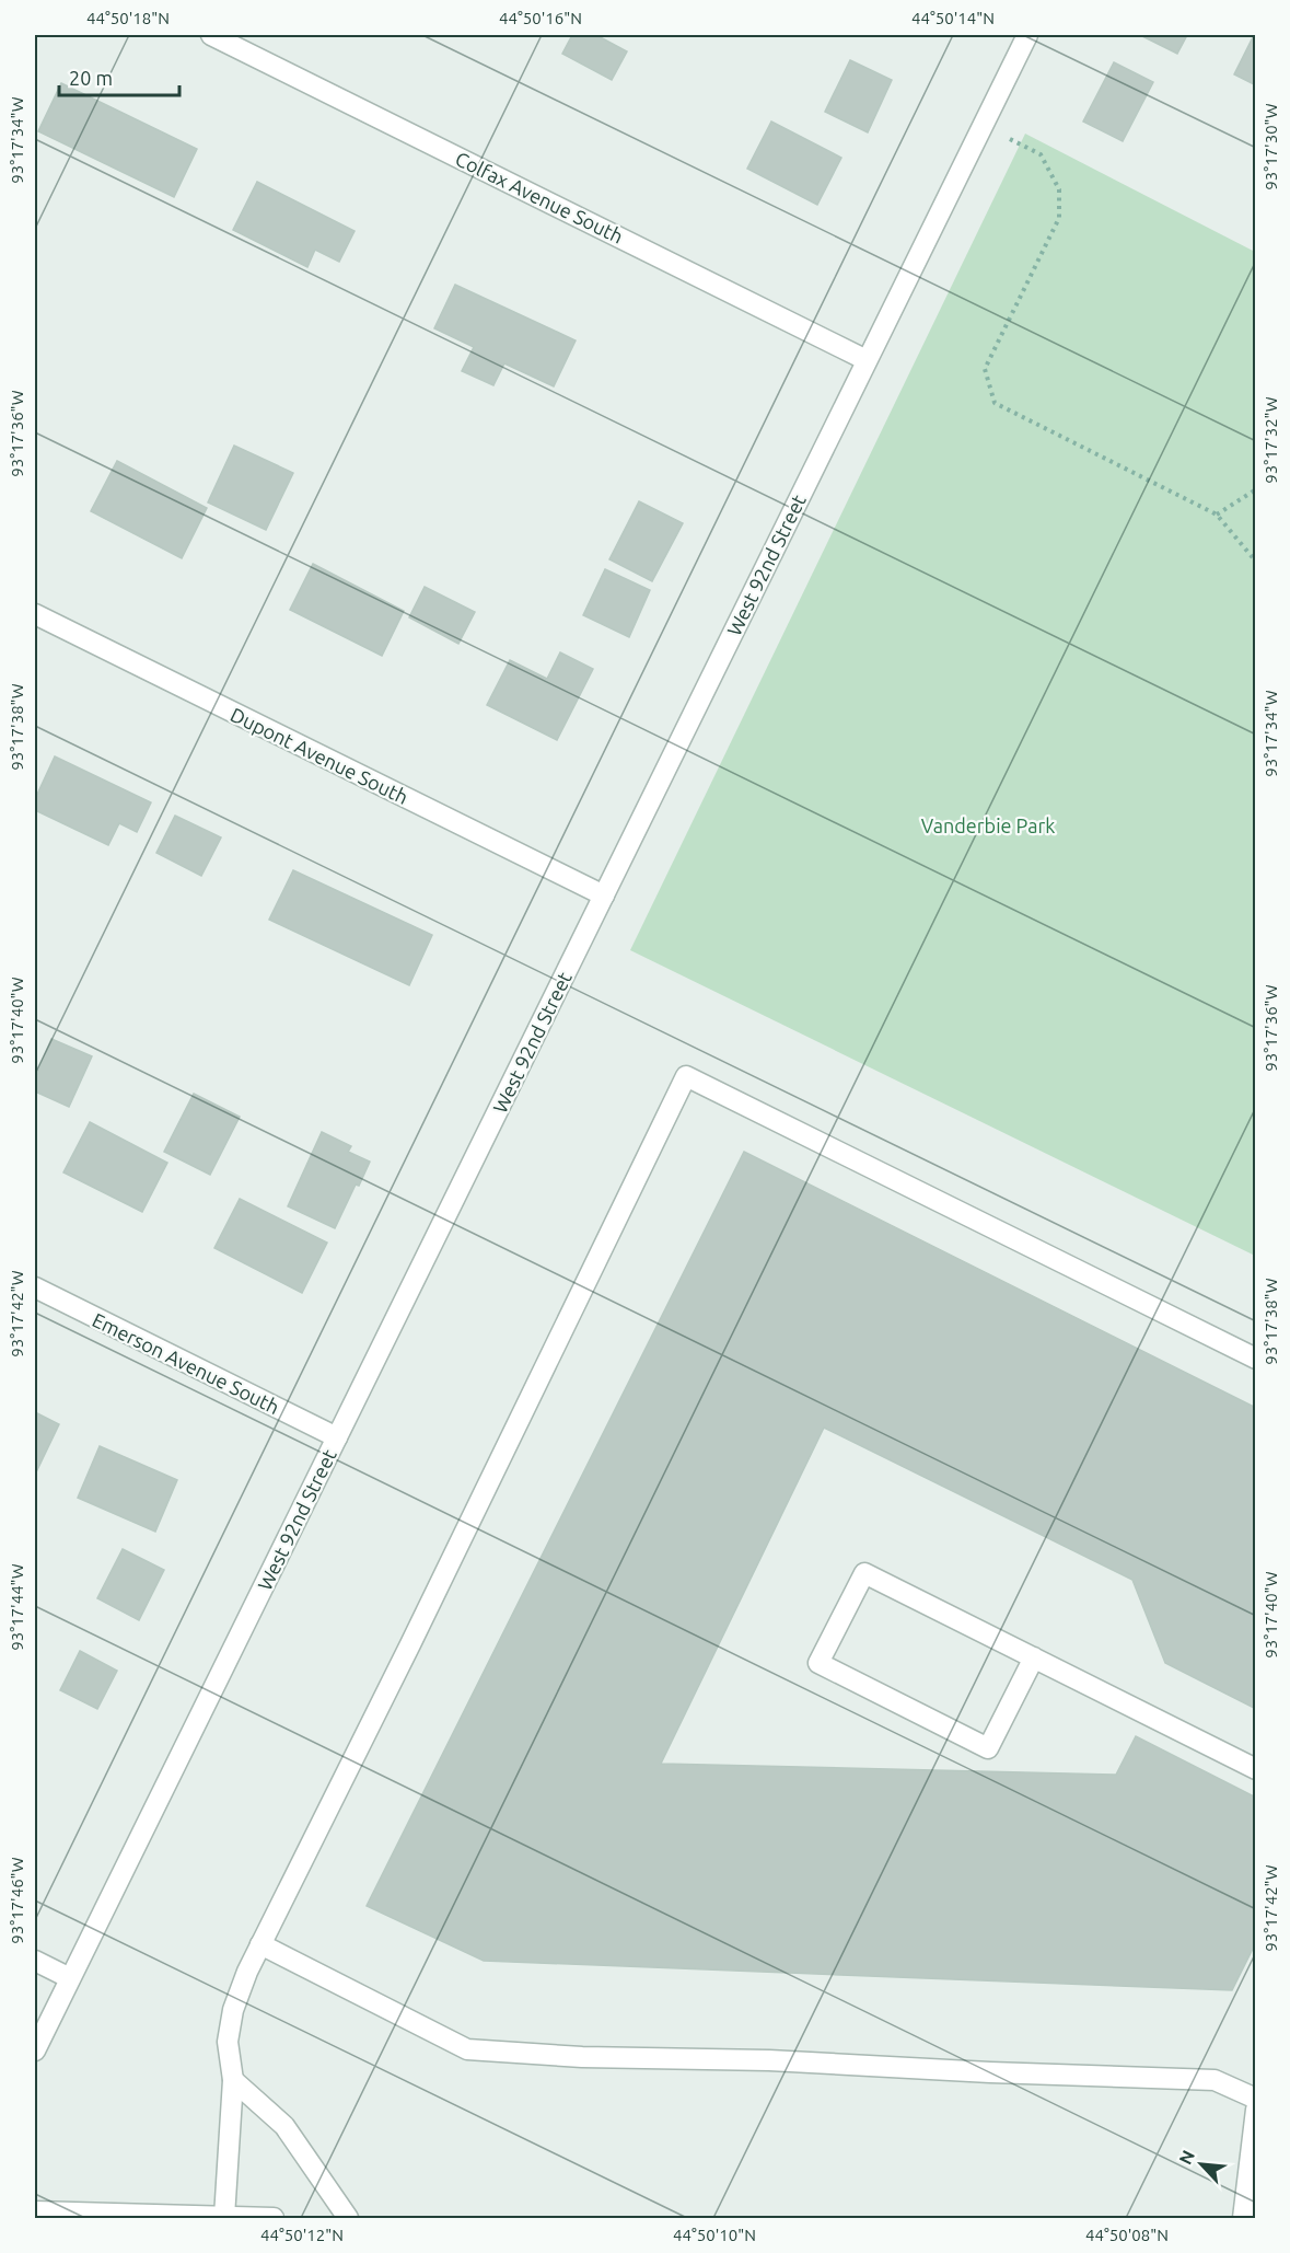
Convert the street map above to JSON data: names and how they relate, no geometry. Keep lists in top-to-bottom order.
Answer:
{
  "streets": {
    "street": [
      "Colfax Avenue South",
      "West 92nd Street",
      "Dupont Avenue South",
      "Emerson Avenue South"
    ]
  },
  "crossings": [
    ["Colfax Avenue South", "West 92nd Street"],
    ["West 92nd Street", "Dupont Avenue South"],
    ["West 92nd Street", "Emerson Avenue South"]
  ],
  "parks": ["Vanderbie Park"],
  "scale_bar": "20 m",
  "north": "top left",
  "coordinates": [
    "44°50'18\"N",
    "44°50'16\"N",
    "44°50'14\"N",
    "93°17'34\"W",
    "93°17'30\"W",
    "93°17'36\"W",
    "93°17'32\"W",
    "93°17'38\"W",
    "93°17'40\"W",
    "93°17'42\"W",
    "93°17'44\"W",
    "93°17'46\"W",
    "44°50'12\"N",
    "44°50'10\"N",
    "44°50'08\"N"
  ]
}
